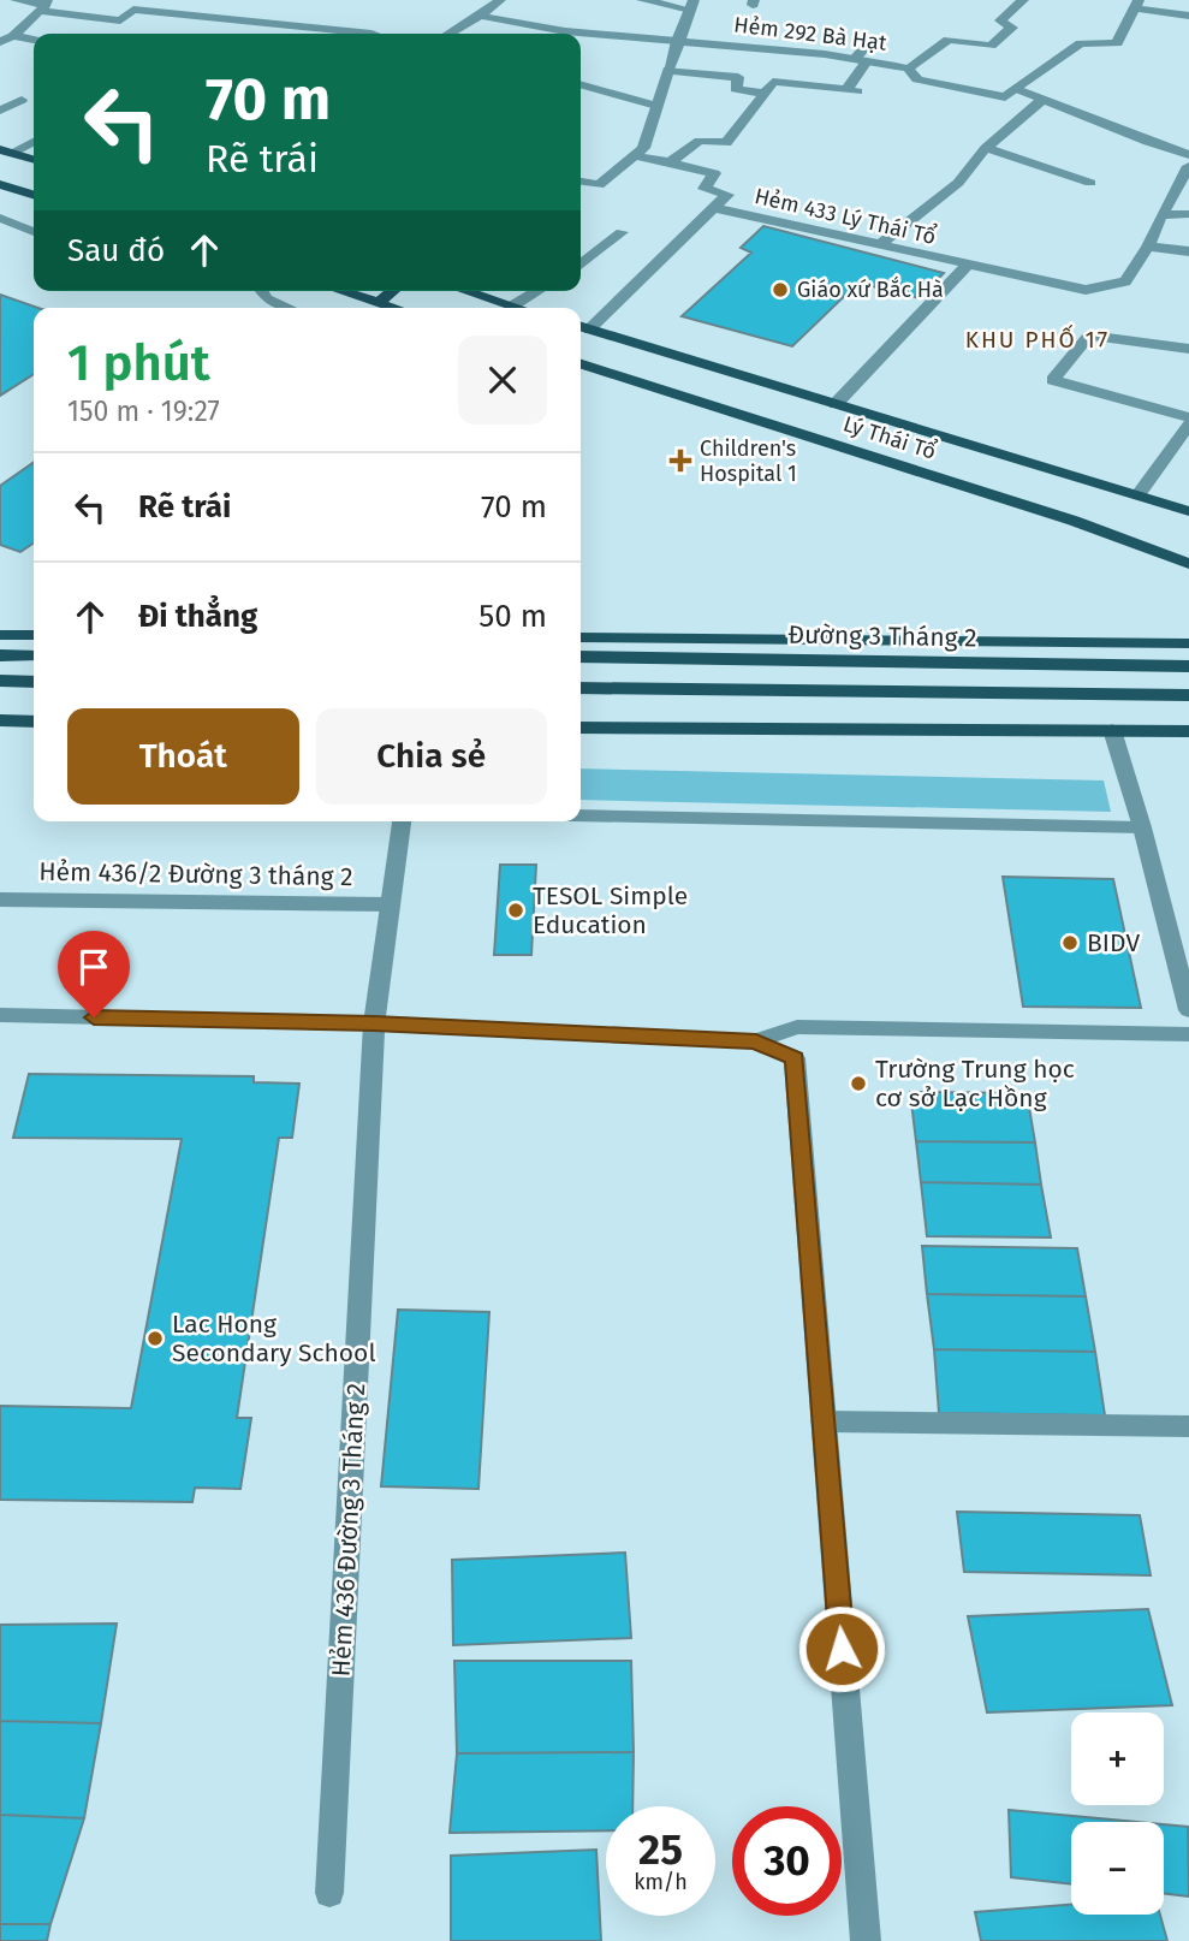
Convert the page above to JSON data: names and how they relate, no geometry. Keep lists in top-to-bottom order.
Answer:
{
  "streets": {
    "main road": ["Lý Thái Tổ", "Đường 3 Tháng 2"],
    "street": [
      "Hẻm 292 Bà Hạt",
      "Hẻm 433 Lý Thái Tổ",
      "Hẻm 436/2 Đường 3 tháng 2",
      "Hẻm 436 Đường 3 Tháng 2"
    ]
  },
  "crossings": [
    ["Hẻm 433 Lý Thái Tổ", "Lý Thái Tổ"],
    ["Hẻm 436/2 Đường 3 tháng 2", "Hẻm 436 Đường 3 Tháng 2"]
  ],
  "districts": ["KHU PHỐ 17"],
  "places": {
    "other": [
      "Giáo xứ Bắc Hà",
      "TESOL Simple Education",
      "BIDV",
      "Trường Trung học cơ sở Lạc Hồng",
      "Lac Hong Secondary School"
    ],
    "health": ["Children's Hospital 1"]
  },
  "page": {
    "turn": ["70 m", "Rẽ trái"],
    "then": "Sau đó",
    "heading": ["1 phút", "150 m · 19:27"],
    "list": [
      {
        "name": "Rẽ trái",
        "value": "70 m"
      },
      {
        "name": "Đi thẳng",
        "value": "50 m"
      }
    ],
    "buttons": ["Thoát", "Chia sẻ"],
    "map_buttons": ["+", "−"],
    "speed": "25 km/h",
    "limit": "30"
  }
}
